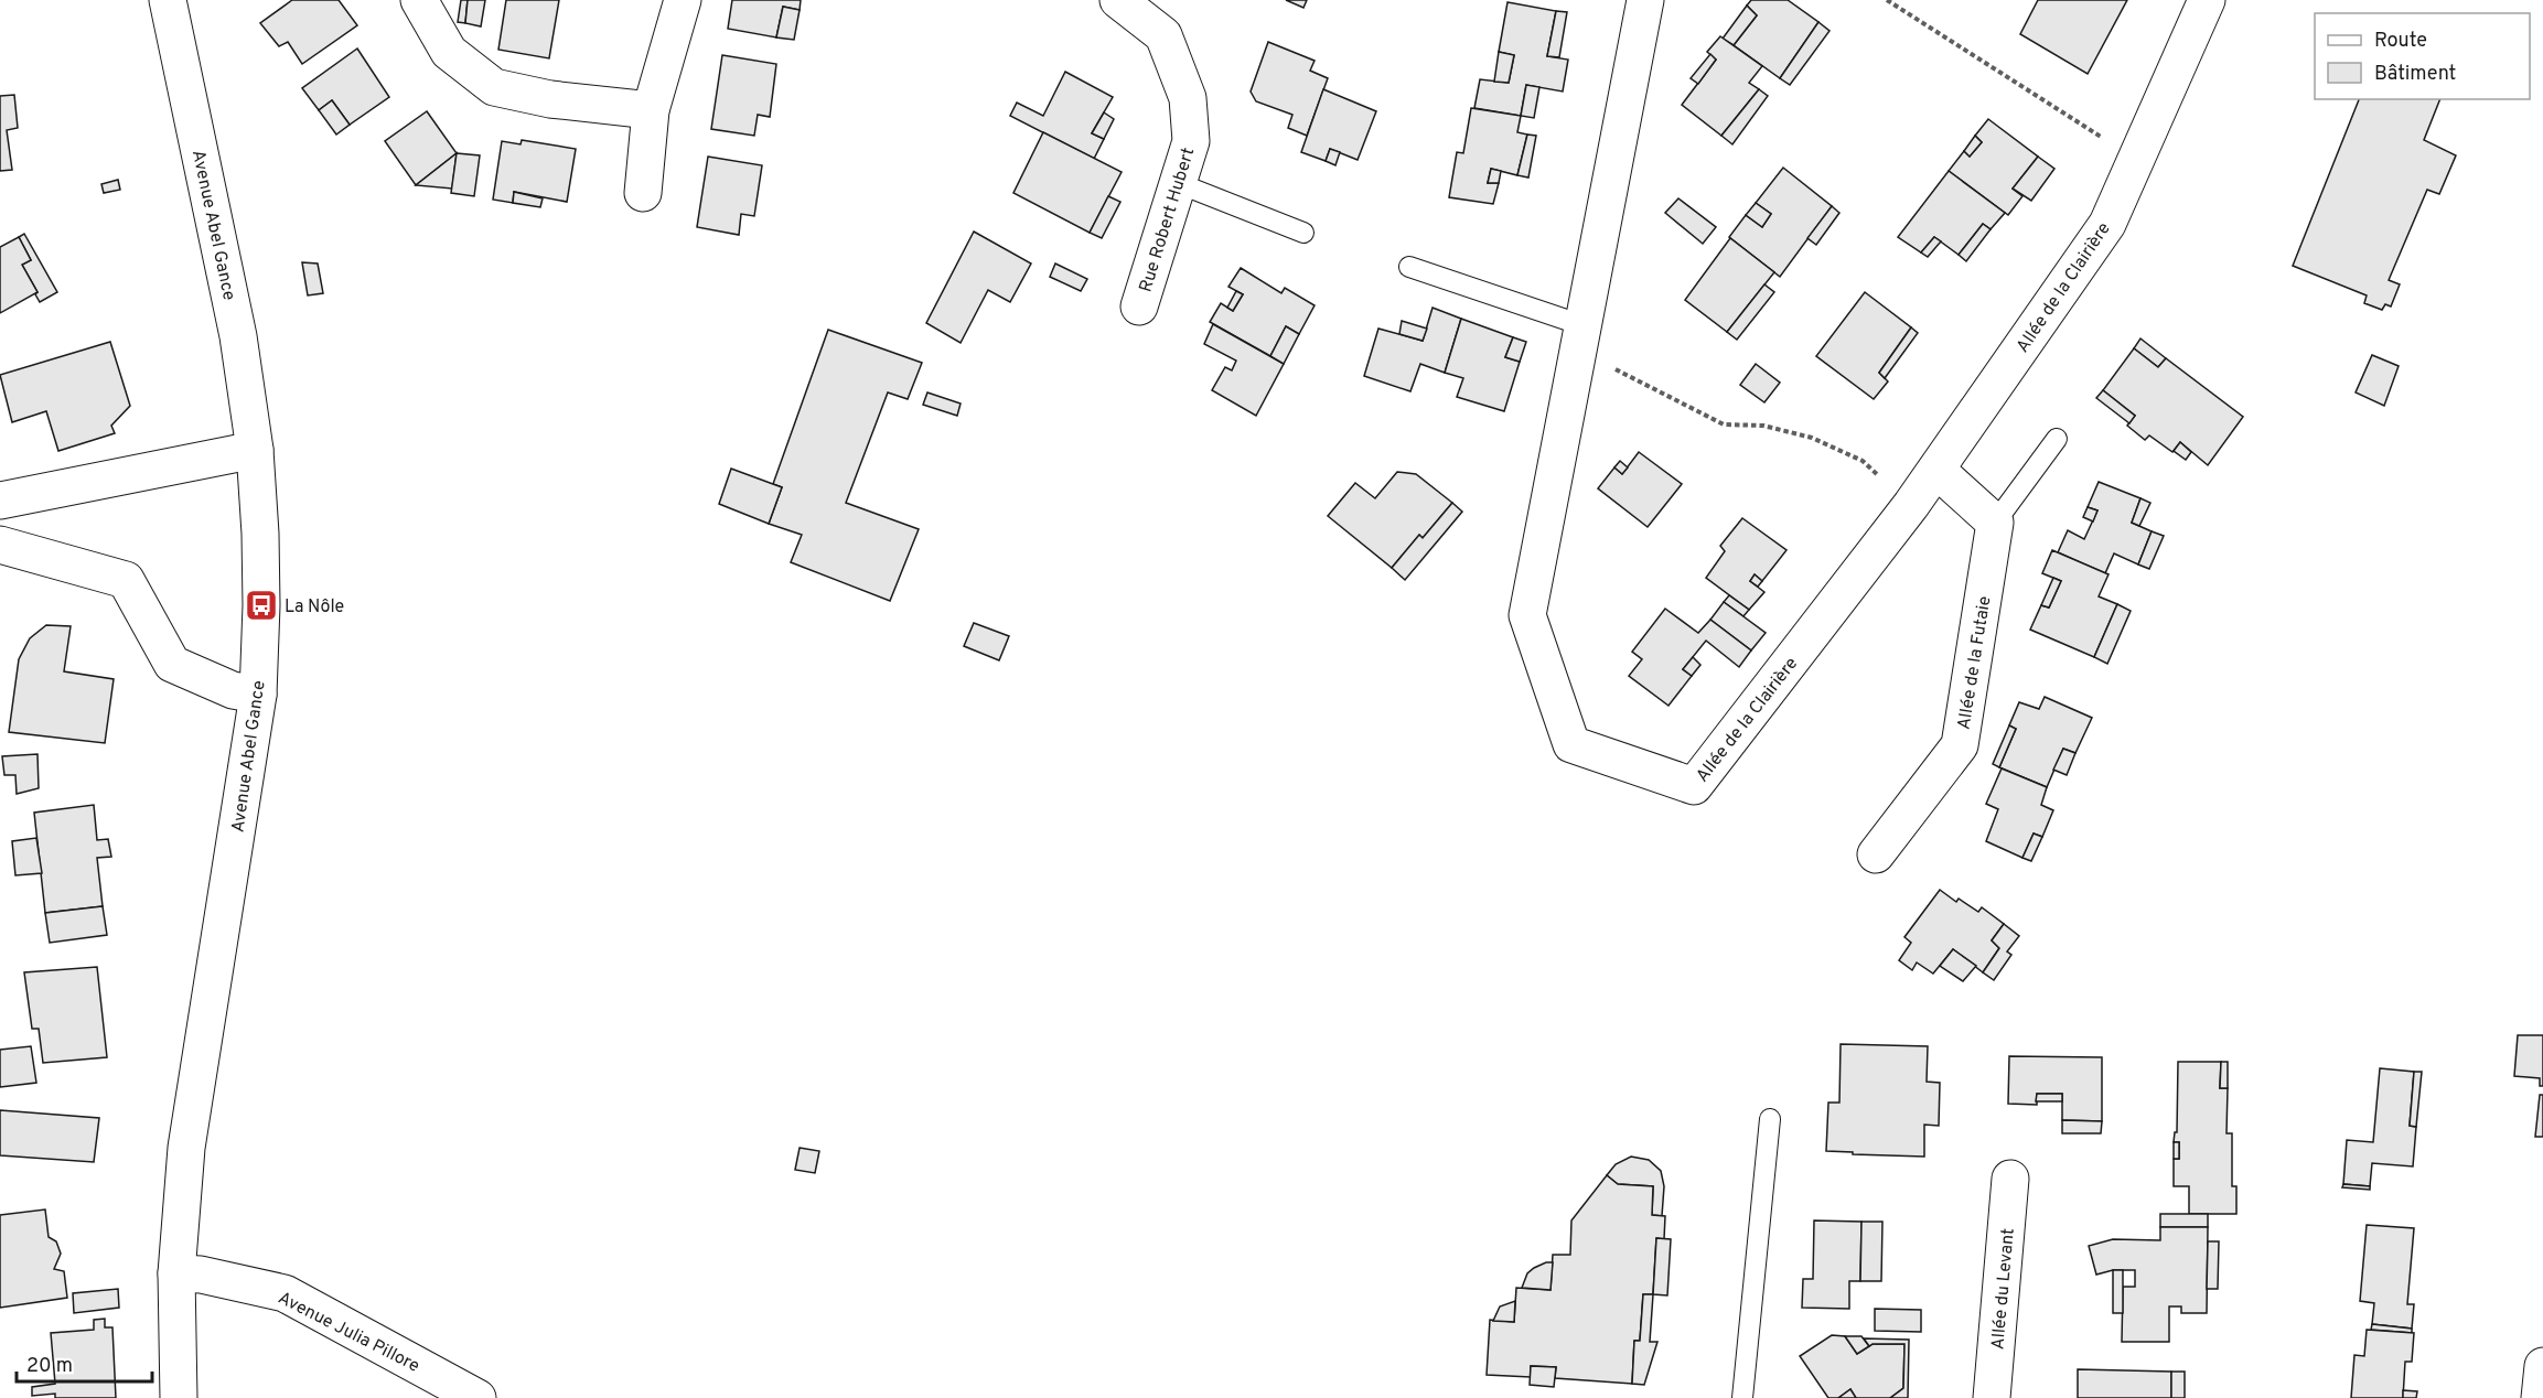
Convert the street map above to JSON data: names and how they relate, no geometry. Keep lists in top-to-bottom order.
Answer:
{
  "streets": {
    "street": [
      "Rue Robert Hubert",
      "Avenue Abel Gance",
      "Allée de la Clairière",
      "Allée de la Futaie",
      "Allée du Levant",
      "Avenue Julia Pillore"
    ]
  },
  "crossings": [
    ["Avenue Abel Gance", "Avenue Julia Pillore"]
  ],
  "places": {
    "bus stop": ["La Nôle"]
  },
  "legend": ["Route", "Bâtiment"],
  "scale_bar": "20 m"
}
